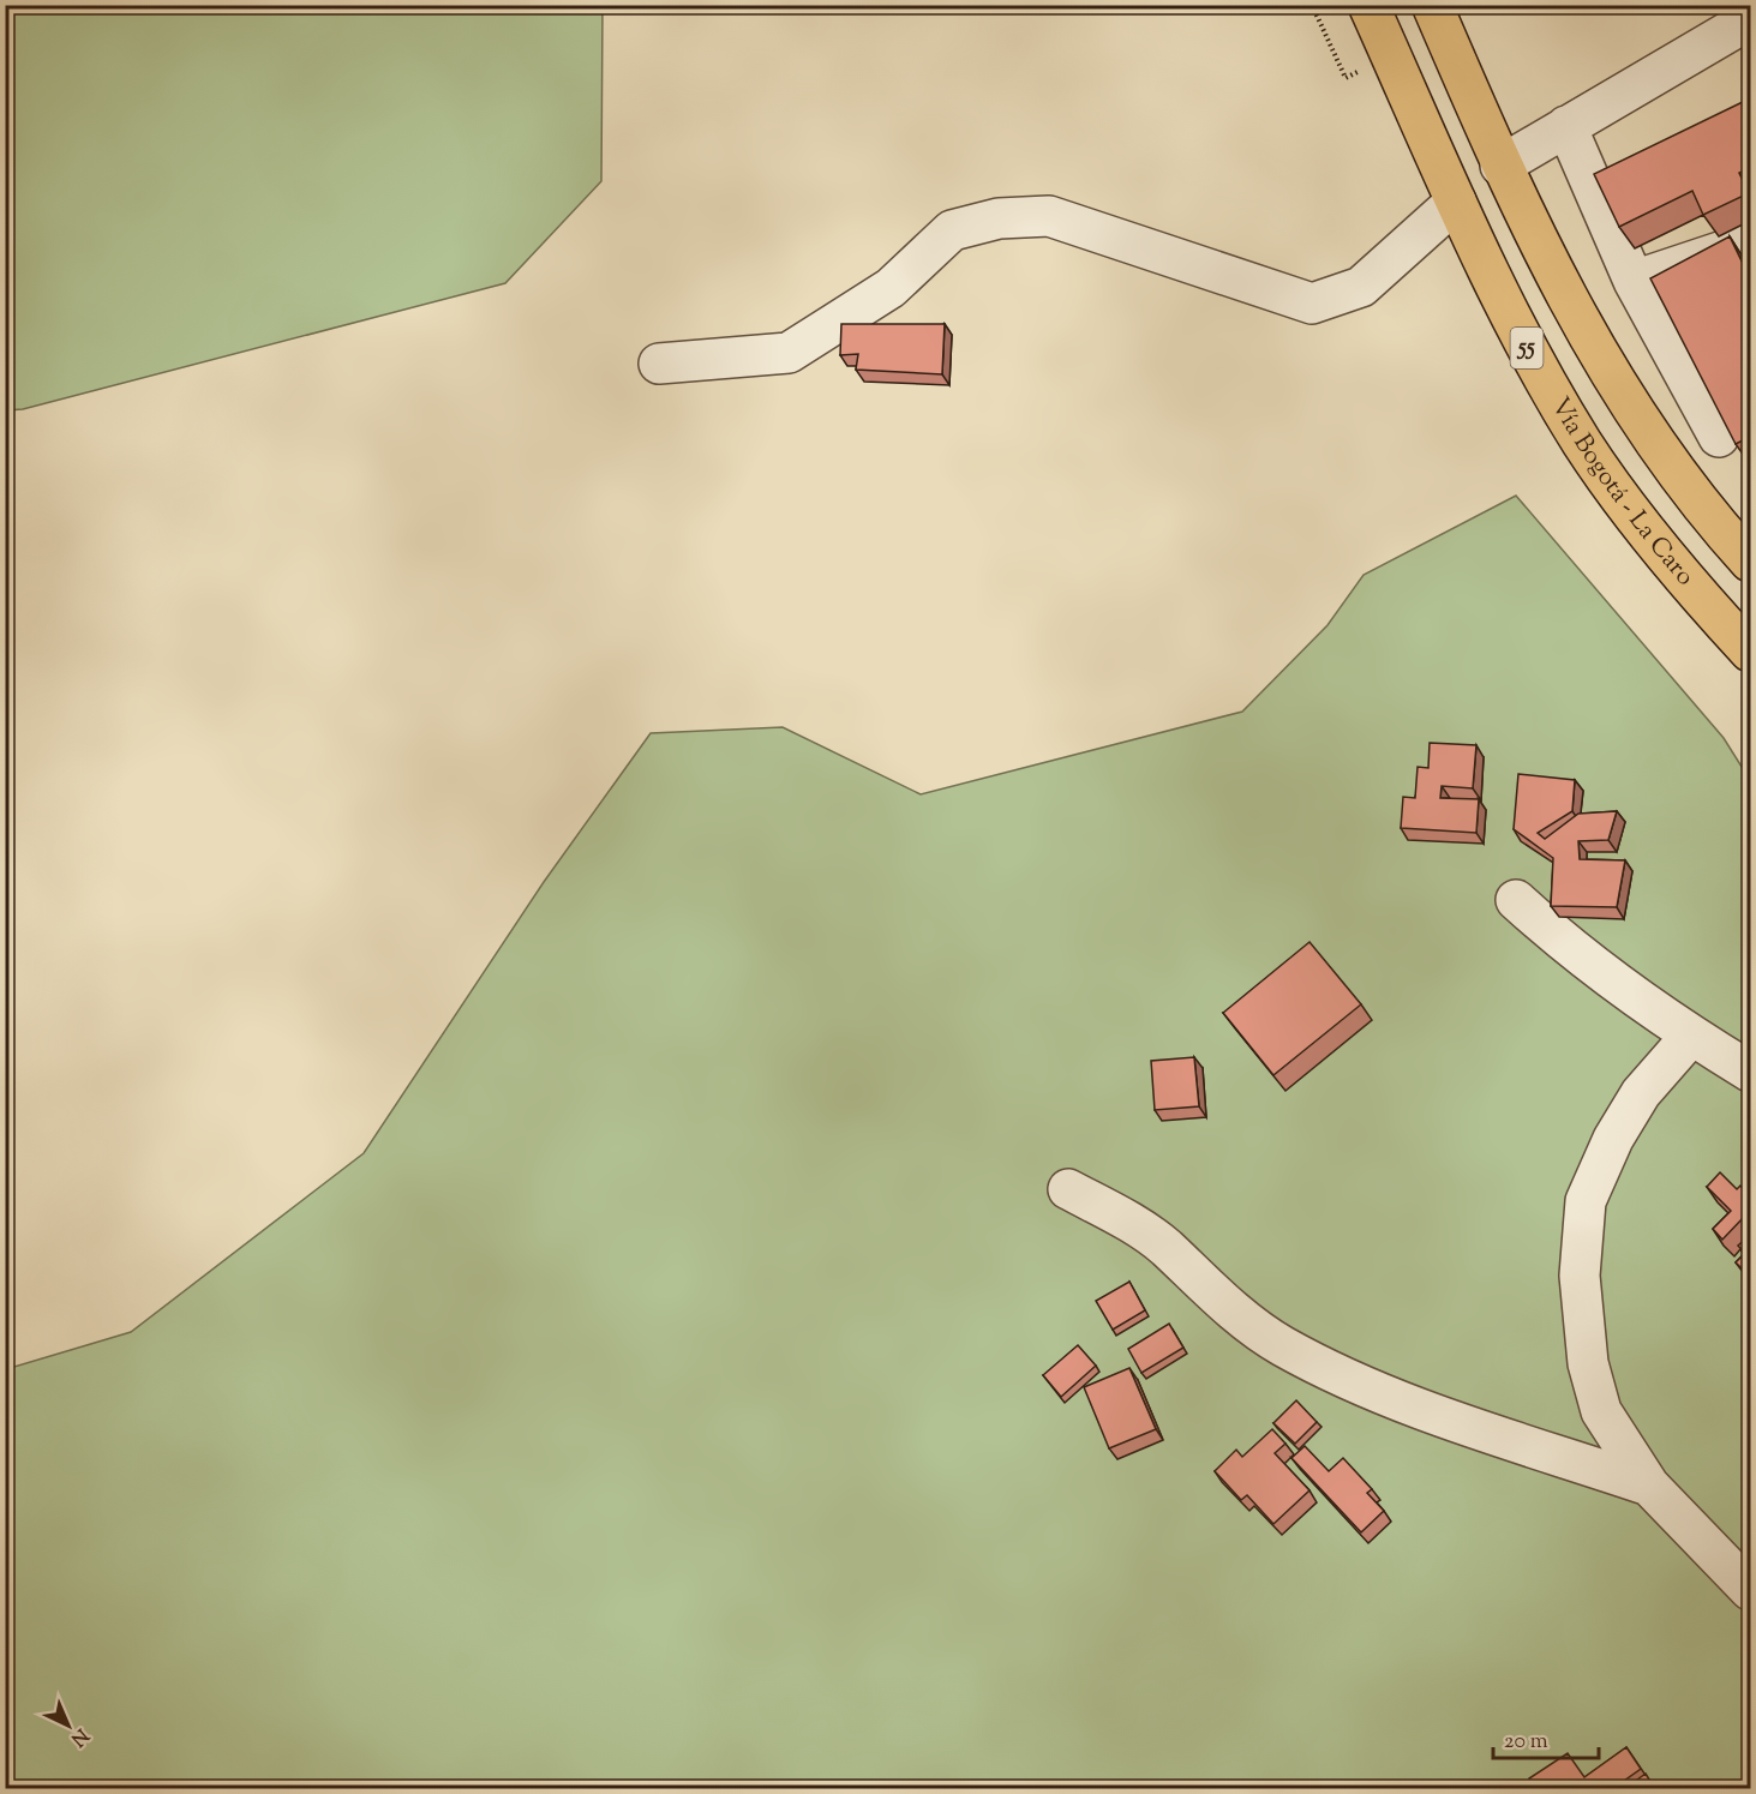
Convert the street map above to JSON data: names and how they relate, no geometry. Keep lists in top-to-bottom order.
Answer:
{
  "streets": {
    "main road": ["55", "Vía Bogotá - La Caro"]
  },
  "scale_bar": "20 m",
  "north": "bottom right"
}
